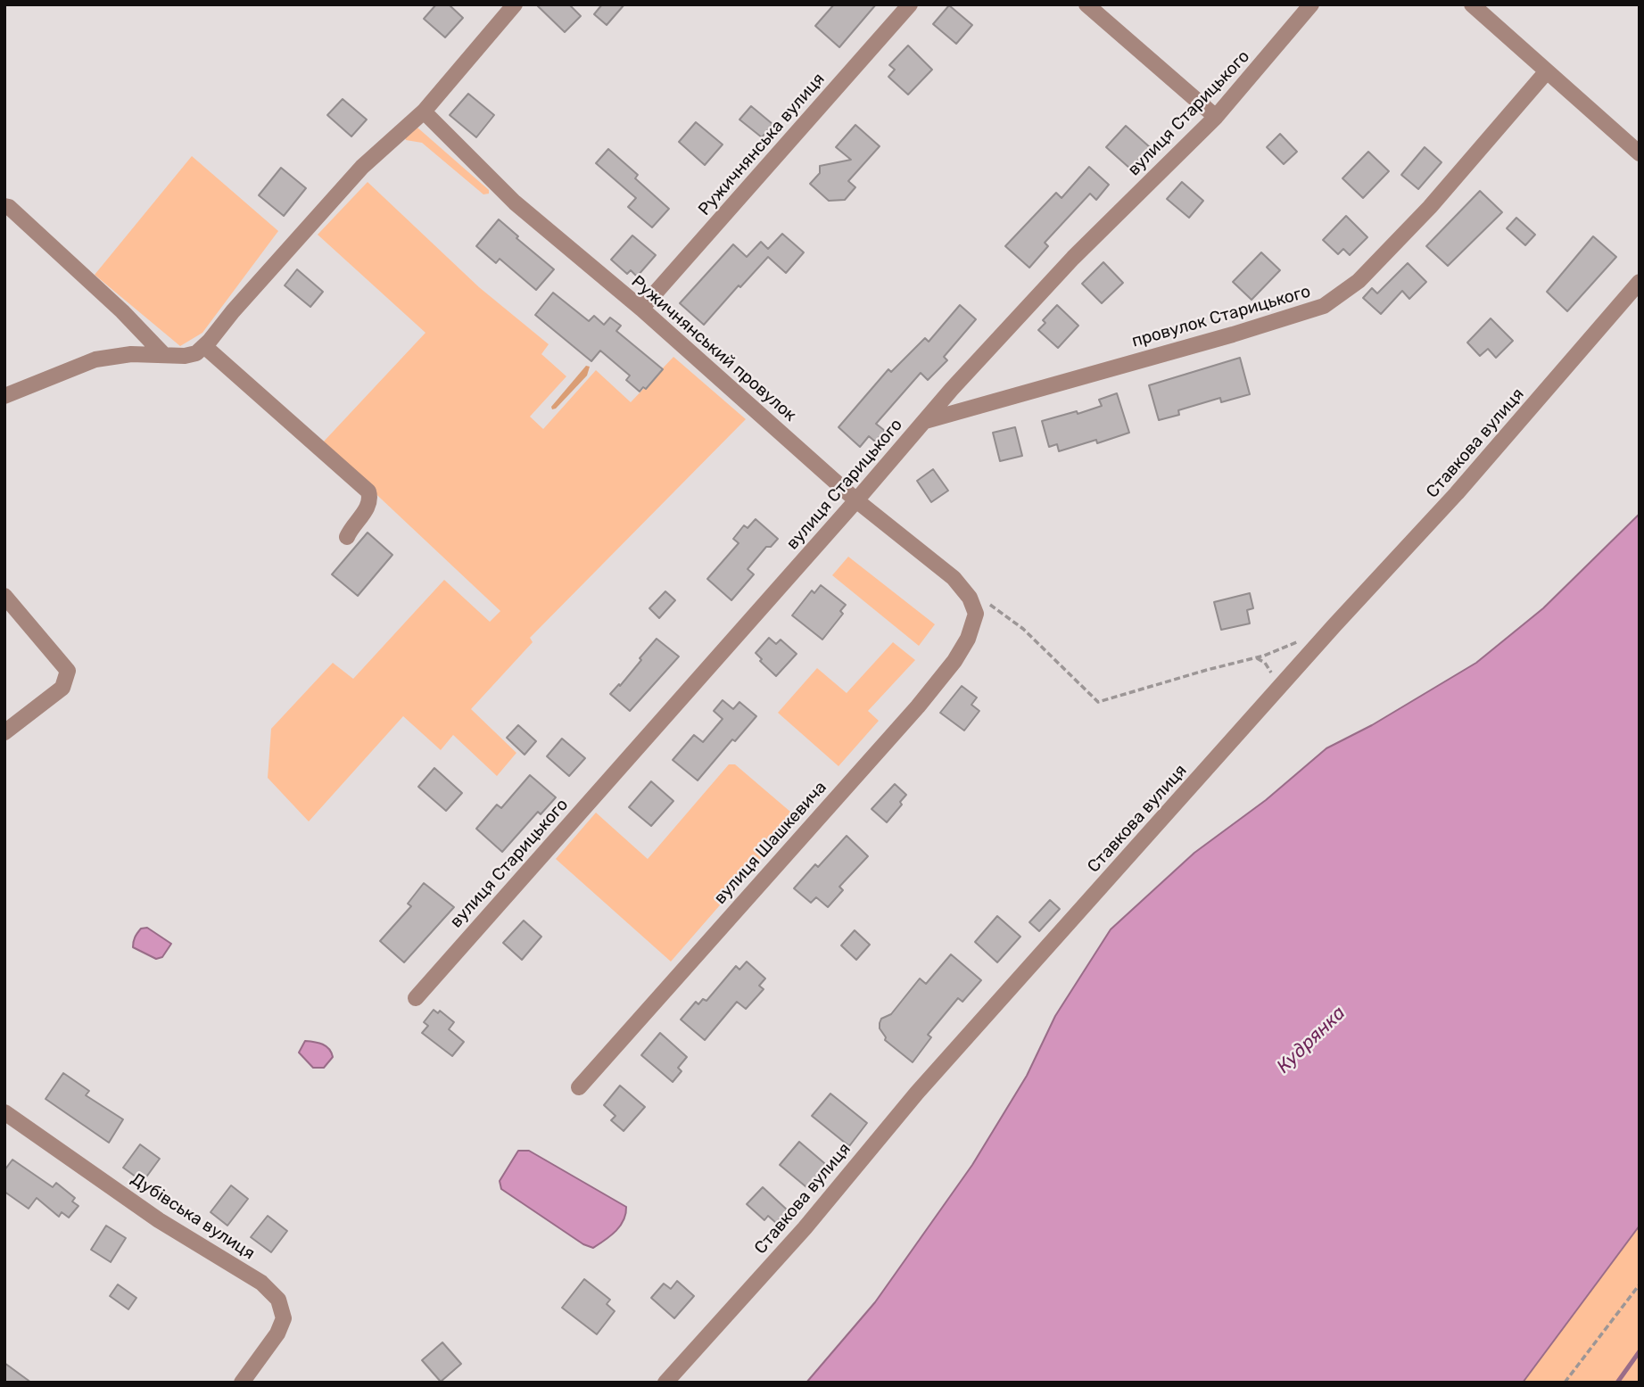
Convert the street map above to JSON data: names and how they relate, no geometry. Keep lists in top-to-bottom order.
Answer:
{
  "streets": {
    "street": [
      "вулиця Старицького",
      "Ружичнянська вулиця",
      "провулок Старицького",
      "Ружичнянський провулок",
      "Ставкова вулиця",
      "вулиця Шашкевича",
      "Дубівська вулиця"
    ]
  },
  "crossings": [
    ["вулиця Старицького", "провулок Старицького"],
    ["вулиця Старицького", "Ружичнянський провулок"],
    ["Ружичнянська вулиця", "Ружичнянський провулок"],
    ["Ружичнянський провулок", "вулиця Шашкевича"]
  ],
  "water": ["Кудрянка"]
}
